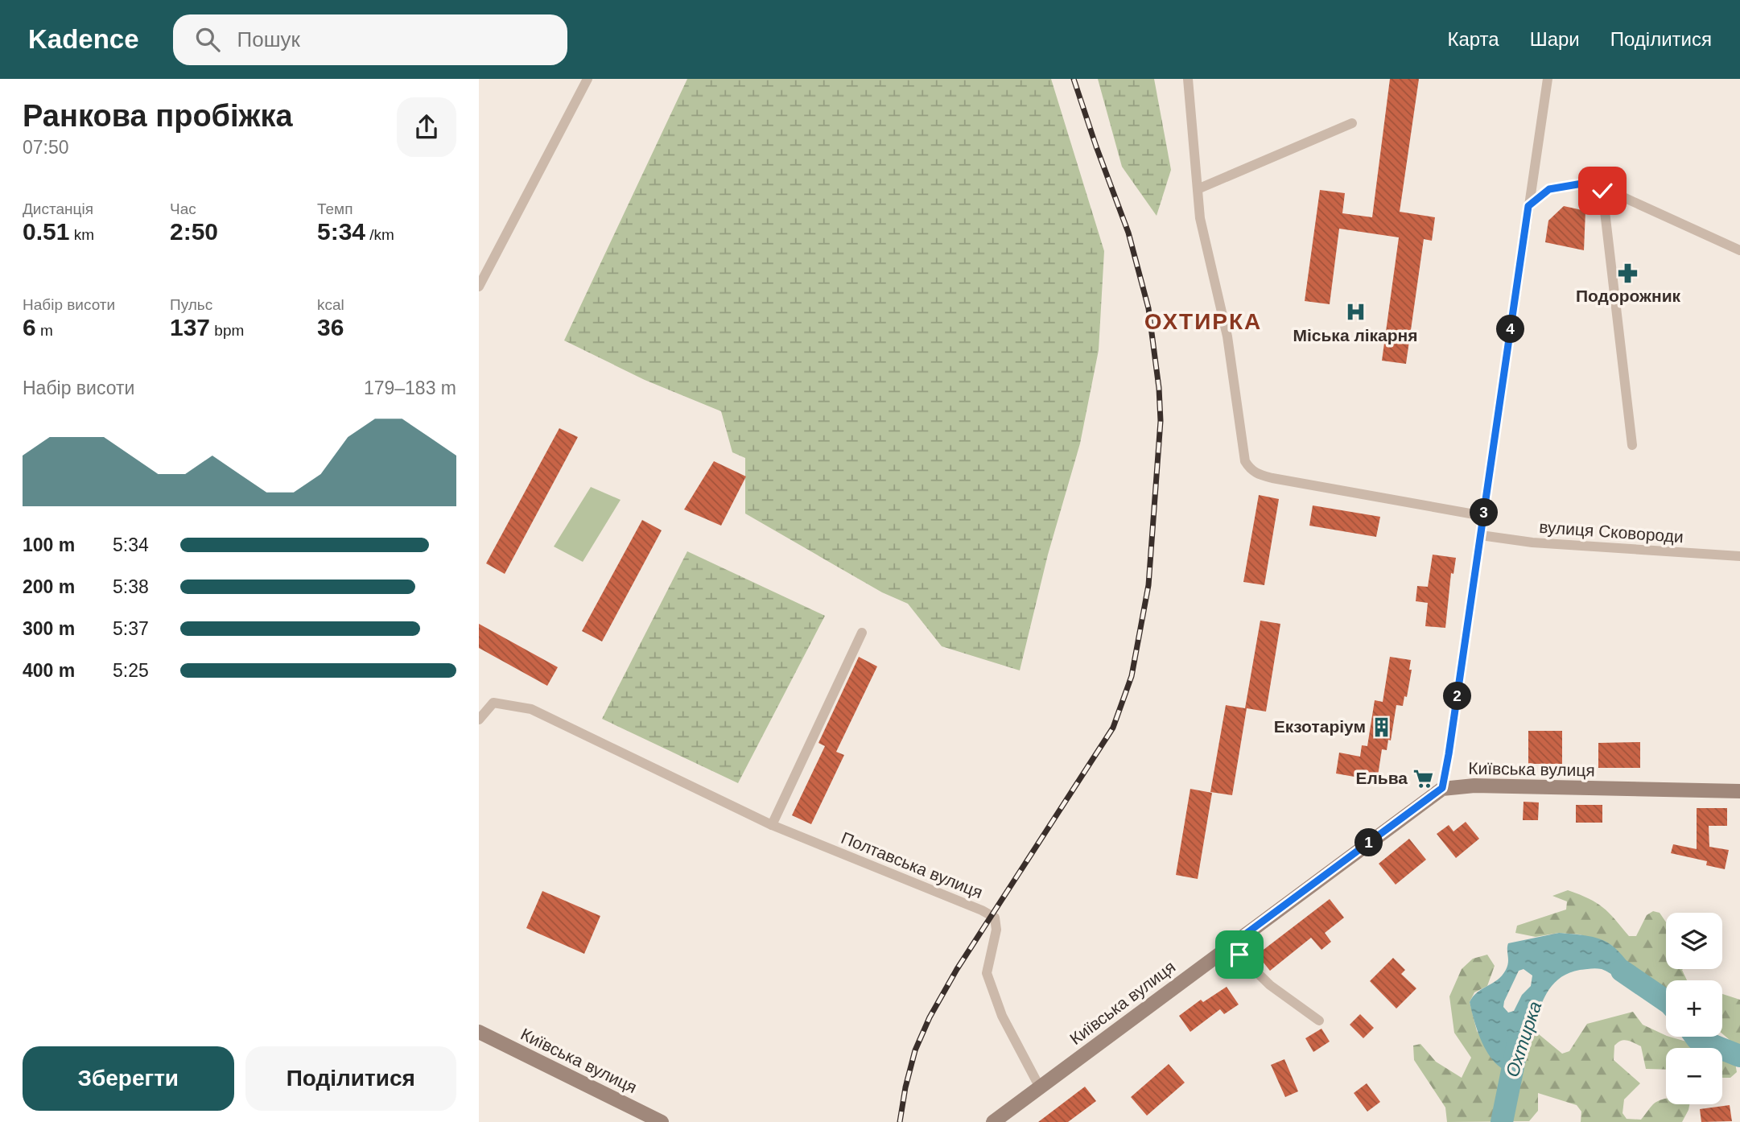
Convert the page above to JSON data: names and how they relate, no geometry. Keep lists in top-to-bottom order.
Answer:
{
  "streets": {
    "main road": ["Київська вулиця"],
    "street": ["вулиця Сковороди", "Полтавська вулиця"]
  },
  "crossings": [
    ["Київська вулиця", "Полтавська вулиця"]
  ],
  "districts": ["ОХТИРКА"],
  "water": ["Охтирка"],
  "places": {
    "pharmacy": ["Подорожник"],
    "hospital": ["Міська лікарня"],
    "building": ["Екзотаріум"],
    "supermarket": ["Ельва"]
  },
  "page": {
    "header": "Kadence",
    "search": "Пошук",
    "nav": ["Карта", "Шари", "Поділитися"],
    "heading": ["Ранкова пробіжка", "07:50"],
    "stats": [
      ["Дистанція", "0.51 km"],
      ["Час", "2:50"],
      ["Темп", "5:34 /km"],
      ["Набір висоти", "6 m"],
      ["Пульс", "137 bpm"],
      ["kcal", "36"]
    ],
    "pins": [
      "4",
      "3",
      "2",
      "1"
    ],
    "chart": ["Набір висоти", "179–183 m"],
    "list": [
      {
        "name": "100 m",
        "note": "5:34"
      },
      {
        "name": "200 m",
        "note": "5:38"
      },
      {
        "name": "300 m",
        "note": "5:37"
      },
      {
        "name": "400 m",
        "note": "5:25"
      }
    ],
    "map_buttons": ["+", "−"],
    "buttons": ["Зберегти", "Поділитися"]
  }
}
